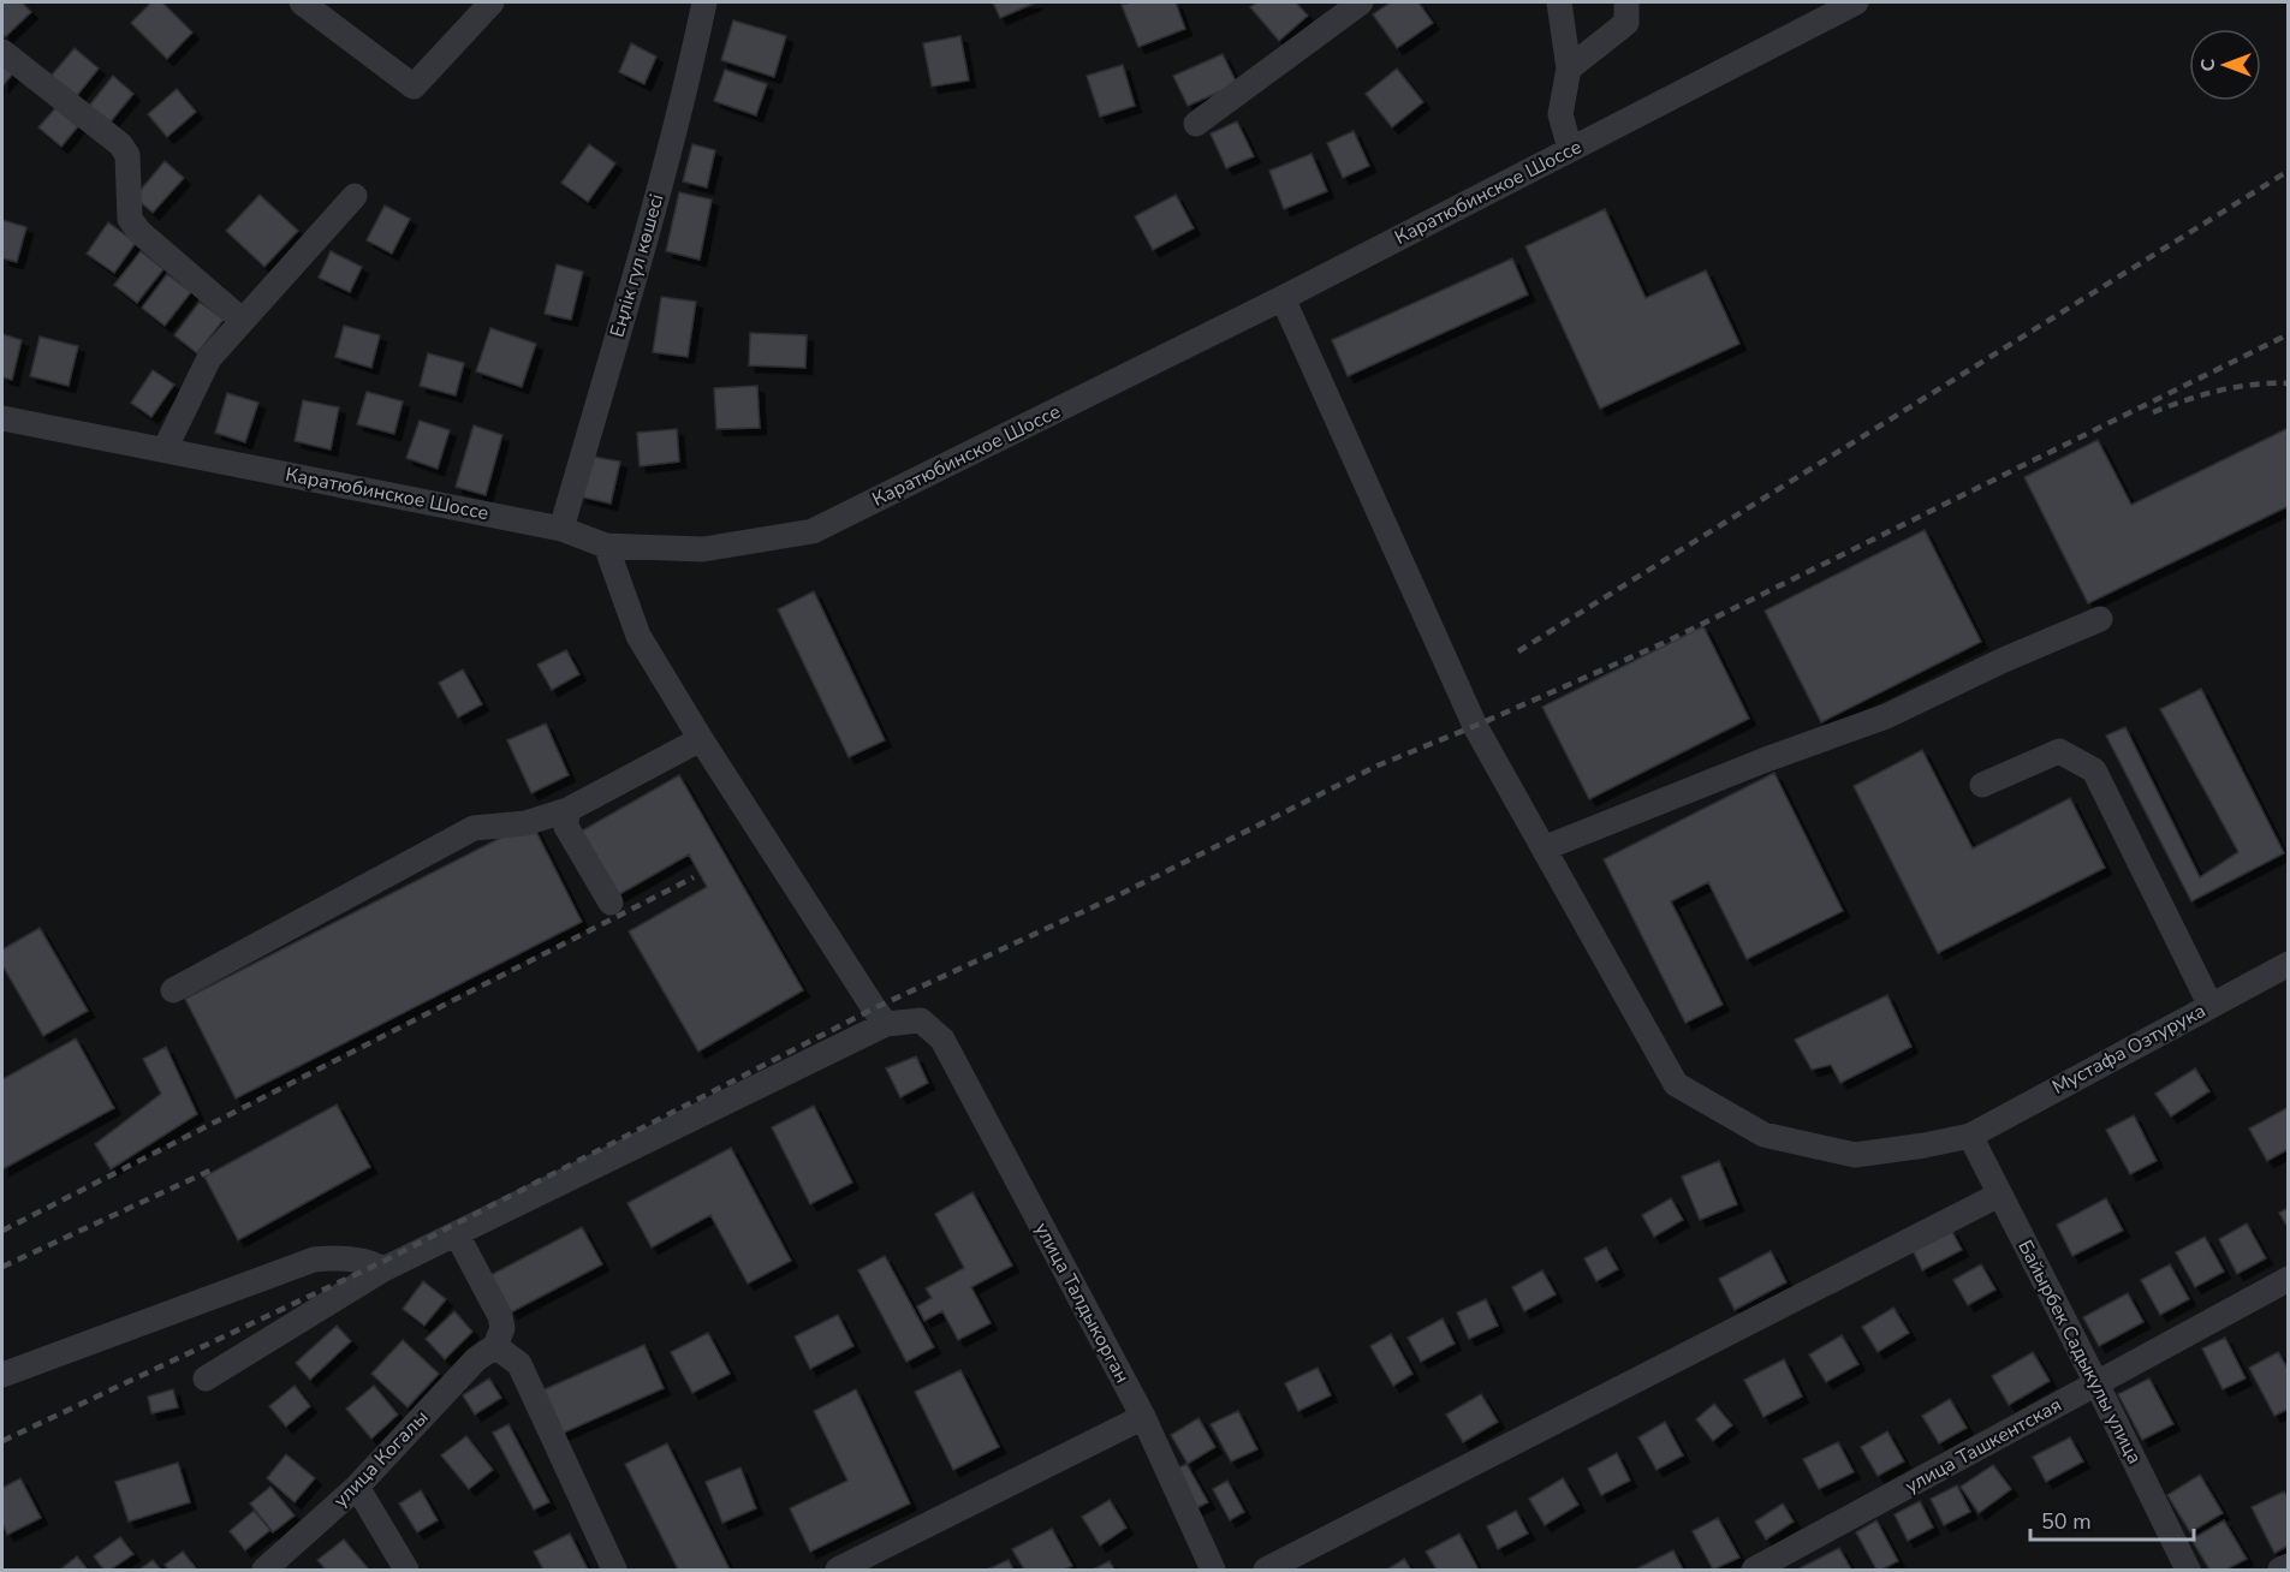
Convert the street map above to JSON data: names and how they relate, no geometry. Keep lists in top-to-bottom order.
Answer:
{
  "streets": {
    "street": [
      "Каратюбинское Шоссе",
      "Еңлік гүл көшесі",
      "Мустафа Озтурука",
      "улица Талдыкорган",
      "Байырбек Садыкулы улица",
      "улица Ташкентская",
      "улица Когалы"
    ]
  },
  "crossings": [
    ["Каратюбинское Шоссе", "Еңлік гүл көшесі"],
    ["Каратюбинское Шоссе", "Мустафа Озтурука"],
    ["Мустафа Озтурука", "Байырбек Садыкулы улица"],
    ["Байырбек Садыкулы улица", "улица Ташкентская"]
  ],
  "scale_bar": "50 m",
  "north": "left"
}
